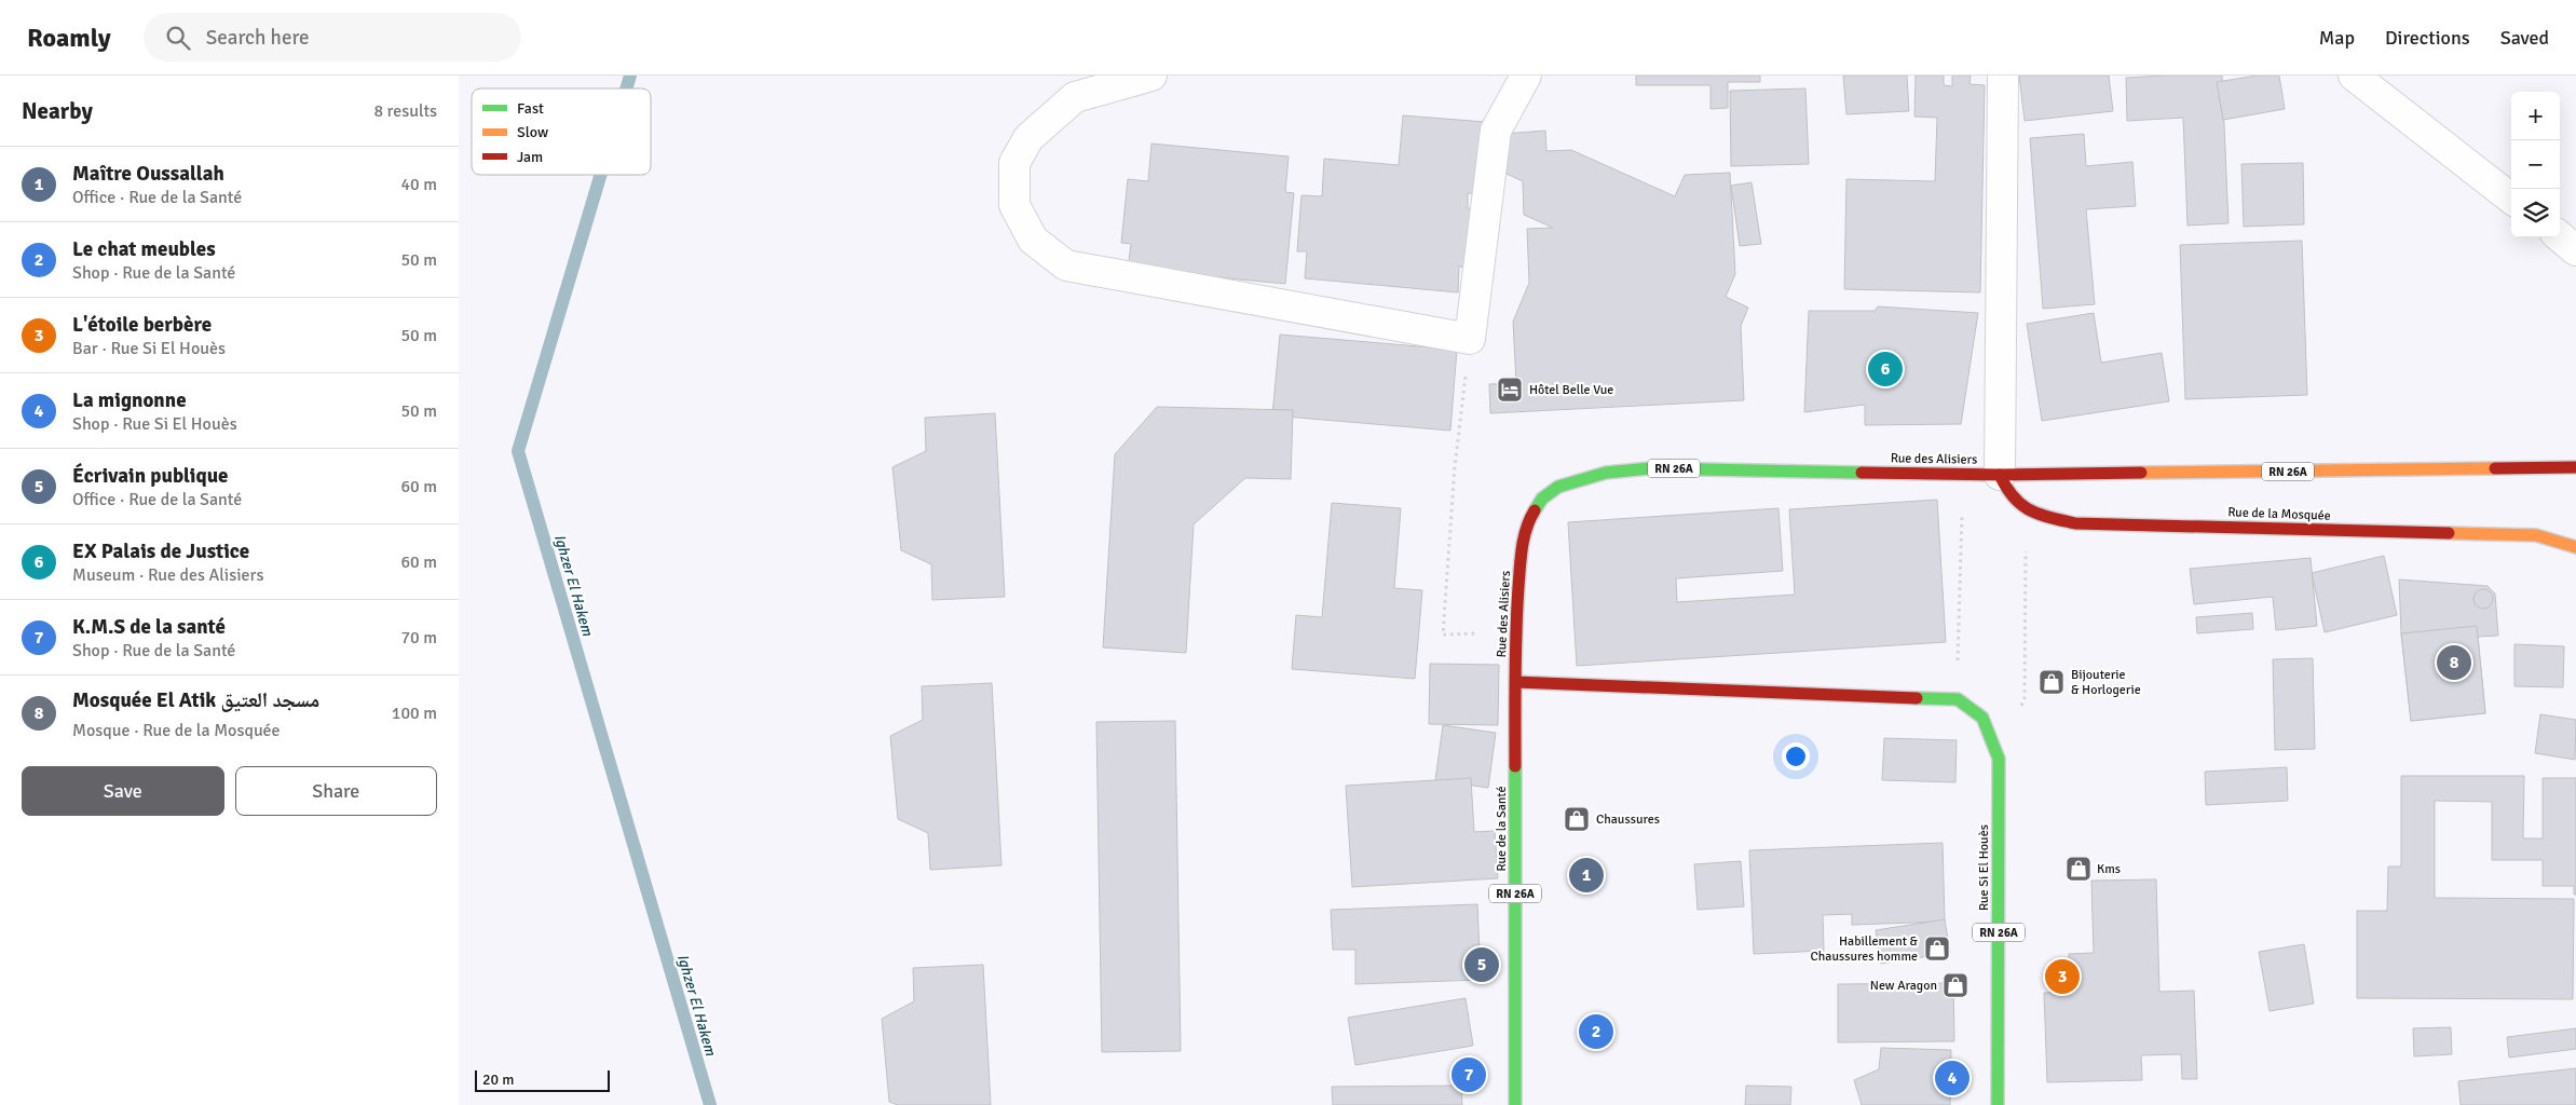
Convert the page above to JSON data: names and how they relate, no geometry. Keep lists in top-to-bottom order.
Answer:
{
  "streets": {
    "main road": [
      "Rue des Alisiers",
      "RN 26A",
      "Rue de la Mosquée",
      "Rue de la Santé",
      "Rue Si El Houès"
    ]
  },
  "crossings": [
    ["Rue des Alisiers", "RN 26A"],
    ["Rue des Alisiers", "Rue de la Mosquée"],
    ["Rue des Alisiers", "Rue de la Santé"],
    ["RN 26A", "Rue de la Mosquée"],
    ["RN 26A", "Rue Si El Houès"]
  ],
  "water": ["Ighzer El Hakem"],
  "places": {
    "hotel": ["Hôtel Belle Vue"],
    "shop": [
      "Bijouterie & Horlogerie",
      "Chaussures",
      "Kms",
      "Habillement & Chaussures homme",
      "New Aragon"
    ]
  },
  "legend": ["Fast", "Slow", "Jam"],
  "scale_bar": "20 m",
  "page": {
    "header": "Roamly",
    "search": "Search here",
    "nav": ["Map", "Directions", "Saved"],
    "heading": ["Nearby", "8 results"],
    "map_buttons": ["+", "−"],
    "list": [
      {
        "mark": "1",
        "name": "Maître Oussallah",
        "note": "Office · Rue de la Santé",
        "value": "40 m"
      },
      {
        "mark": "2",
        "name": "Le chat meubles",
        "note": "Shop · Rue de la Santé",
        "value": "50 m"
      },
      {
        "mark": "3",
        "name": "L'étoile berbère",
        "note": "Bar · Rue Si El Houès",
        "value": "50 m"
      },
      {
        "mark": "4",
        "name": "La mignonne",
        "note": "Shop · Rue Si El Houès",
        "value": "50 m"
      },
      {
        "mark": "5",
        "name": "Écrivain publique",
        "note": "Office · Rue de la Santé",
        "value": "60 m"
      },
      {
        "mark": "6",
        "name": "EX Palais de Justice",
        "note": "Museum · Rue des Alisiers",
        "value": "60 m"
      },
      {
        "mark": "7",
        "name": "K.M.S de la santé",
        "note": "Shop · Rue de la Santé",
        "value": "70 m"
      },
      {
        "mark": "8",
        "name": "Mosquée El Atik مسجد العتيق",
        "note": "Mosque · Rue de la Mosquée",
        "value": "100 m"
      }
    ],
    "pins": [
      "6",
      "8",
      "1",
      "5",
      "3",
      "2",
      "7",
      "4"
    ],
    "buttons": ["Save", "Share"],
    "scale": "20 m"
  }
}
